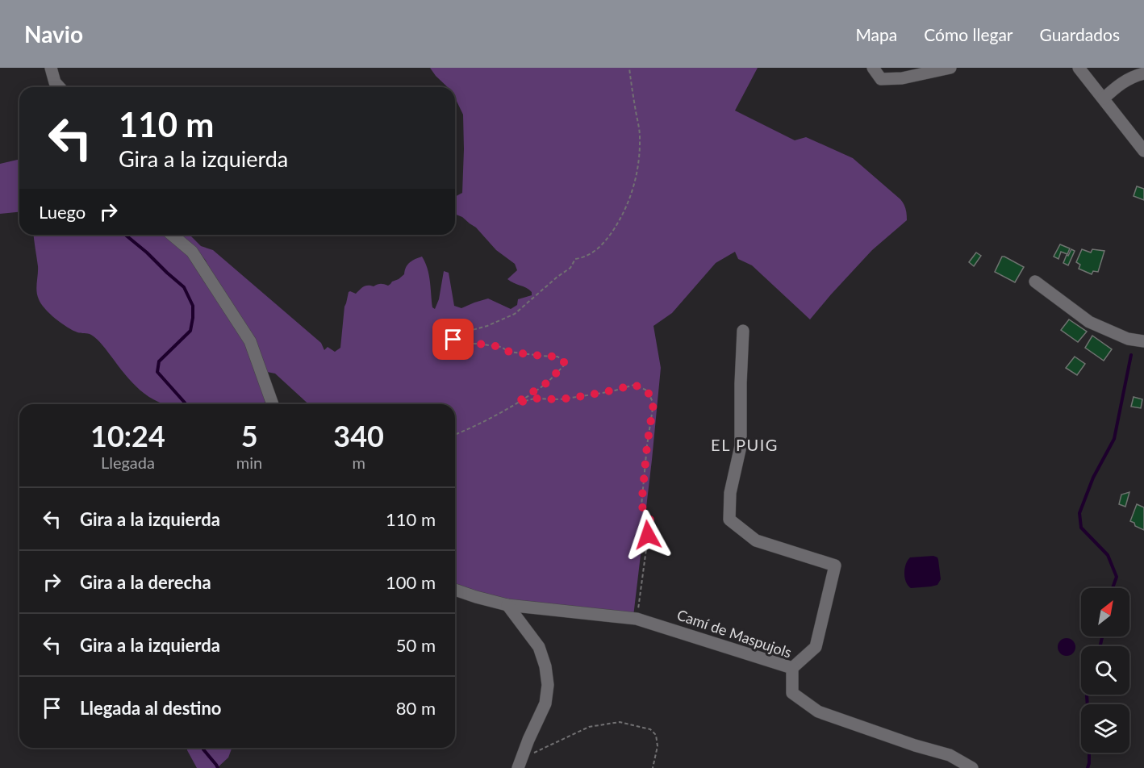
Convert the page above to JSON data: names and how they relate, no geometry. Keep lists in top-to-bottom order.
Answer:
{
  "streets": {
    "street": ["Camí de Maspujols"]
  },
  "districts": ["EL PUIG"],
  "north": "top right",
  "page": {
    "header": "Navio",
    "nav": ["Mapa", "Cómo llegar", "Guardados"],
    "turn": ["110 m", "Gira a la izquierda"],
    "then": "Luego",
    "eta": [
      "10:24",
      "Llegada",
      "5",
      "min",
      "340",
      "m"
    ],
    "list": [
      {
        "name": "Gira a la izquierda",
        "value": "110 m"
      },
      {
        "name": "Gira a la derecha",
        "value": "100 m"
      },
      {
        "name": "Gira a la izquierda",
        "value": "50 m"
      },
      {
        "name": "Llegada al destino",
        "value": "80 m"
      }
    ]
  }
}
